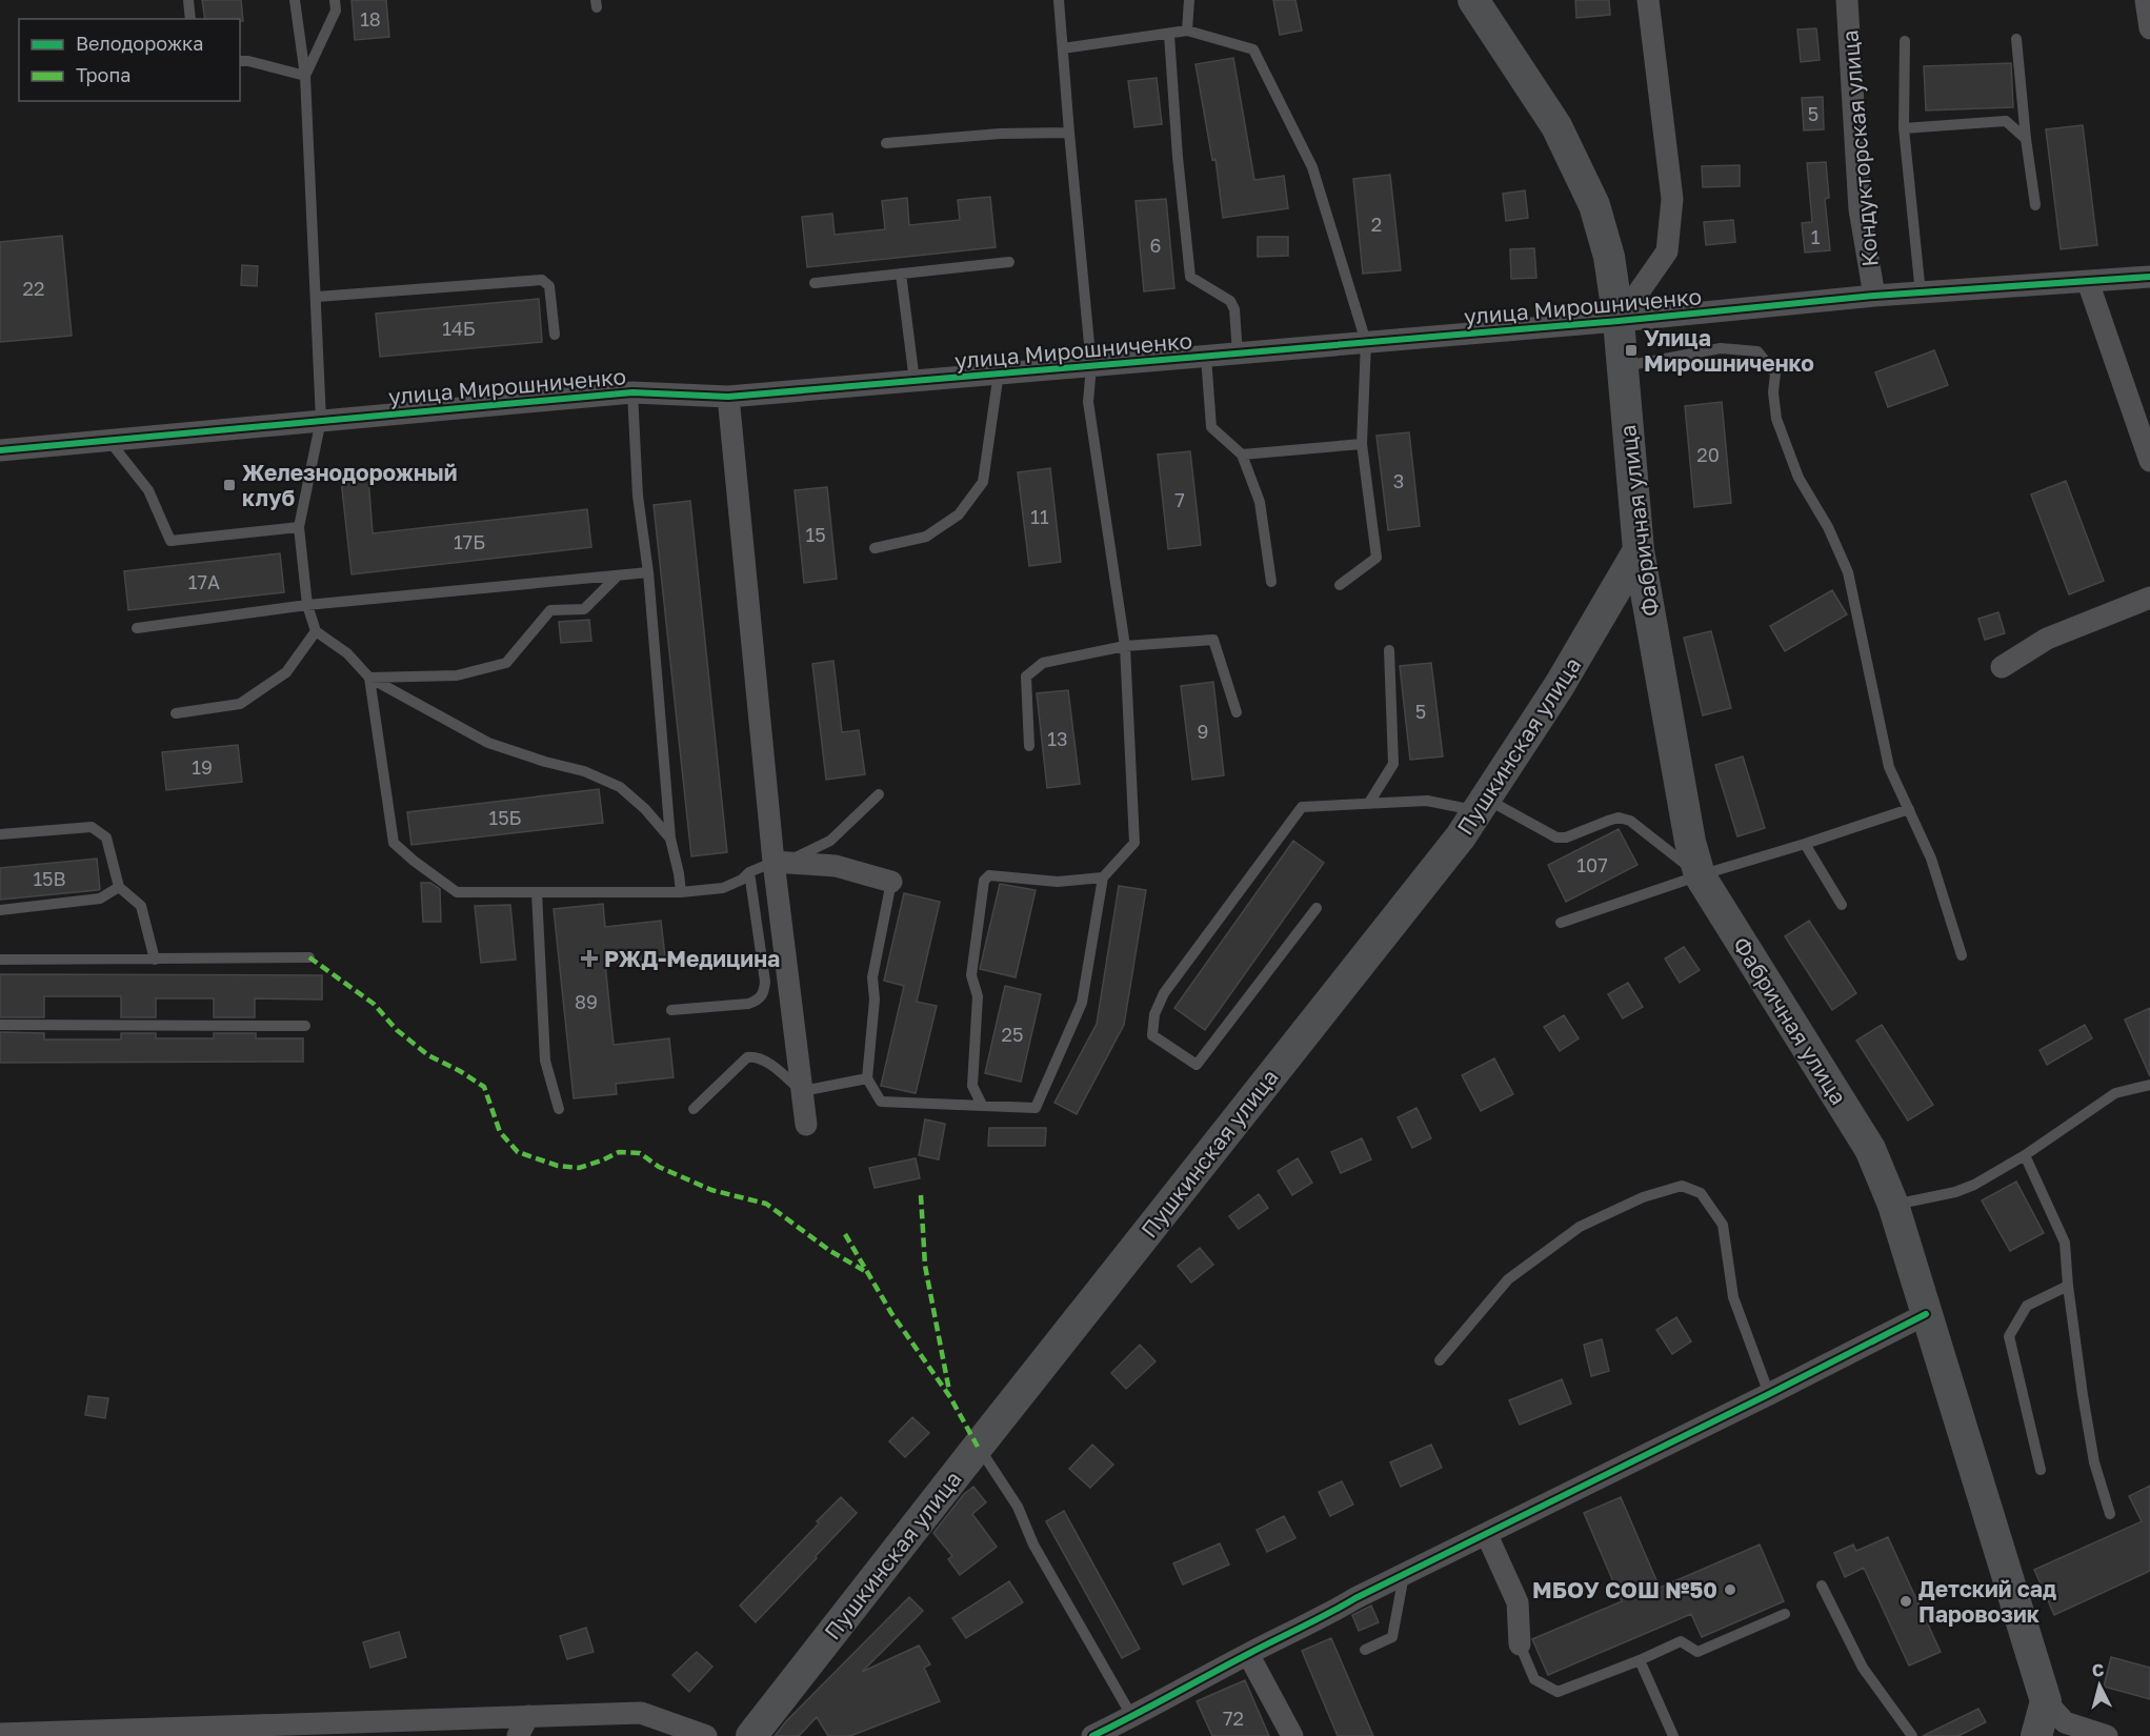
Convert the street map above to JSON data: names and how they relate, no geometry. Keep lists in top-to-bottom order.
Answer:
{
  "streets": {
    "main road": ["Фабричная улица", "Пушкинская улица"],
    "street": ["Кондукторская улица", "улица Мирошниченко"]
  },
  "crossings": [
    ["Кондукторская улица", "улица Мирошниченко"],
    ["улица Мирошниченко", "Фабричная улица"],
    ["Фабричная улица", "Пушкинская улица"]
  ],
  "places": {
    "transit": ["Улица Мирошниченко", "Железнодорожный клуб"],
    "health": ["РЖД-Медицина"],
    "other": ["МБОУ СОШ №50", "Детский сад Паровозик"]
  },
  "house_numbers": [
    "18",
    "5",
    "2",
    "1",
    "6",
    "22",
    "14Б",
    "20",
    "3",
    "7",
    "11",
    "15",
    "17Б",
    "17А",
    "5",
    "9",
    "13",
    "19",
    "15Б",
    "107",
    "15В",
    "89",
    "25",
    "72"
  ],
  "legend": ["Велодорожка", "Тропа"],
  "north": "top"
}
